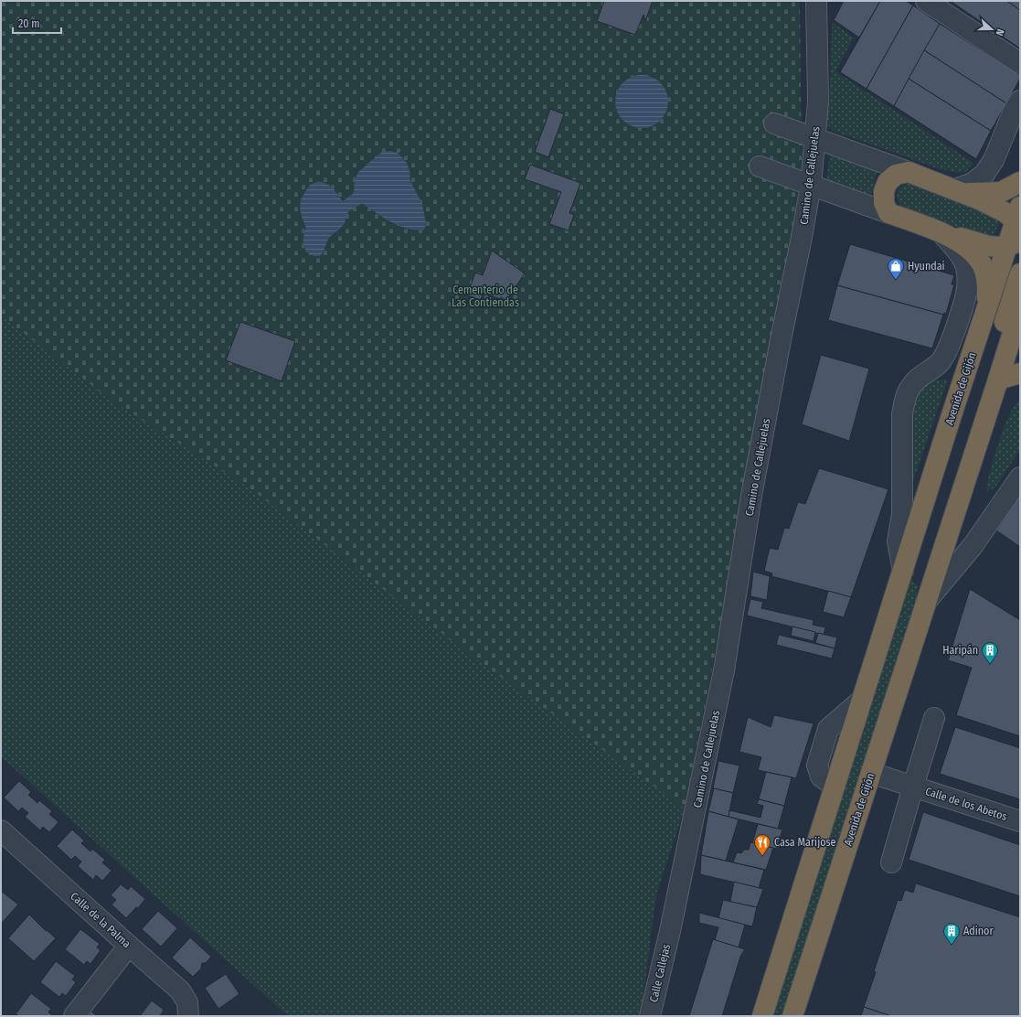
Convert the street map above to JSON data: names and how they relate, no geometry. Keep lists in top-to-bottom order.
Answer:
{
  "streets": {
    "highway": ["Avenida de Gijón"],
    "street": [
      "Camino de Callejuelas",
      "Calle de los Abetos",
      "Calle de la Palma",
      "Calle Callejas"
    ]
  },
  "crossings": [
    ["Camino de Callejuelas", "Calle Callejas"],
    ["Avenida de Gijón", "Calle de los Abetos"]
  ],
  "parks": ["Cementerio de Las Contiendas"],
  "places": {
    "shop": ["Hyundai"],
    "building": ["Haripán", "Adinor"],
    "restaurant": ["Casa Marijose"]
  },
  "scale_bar": "20 m",
  "north": "right"
}
